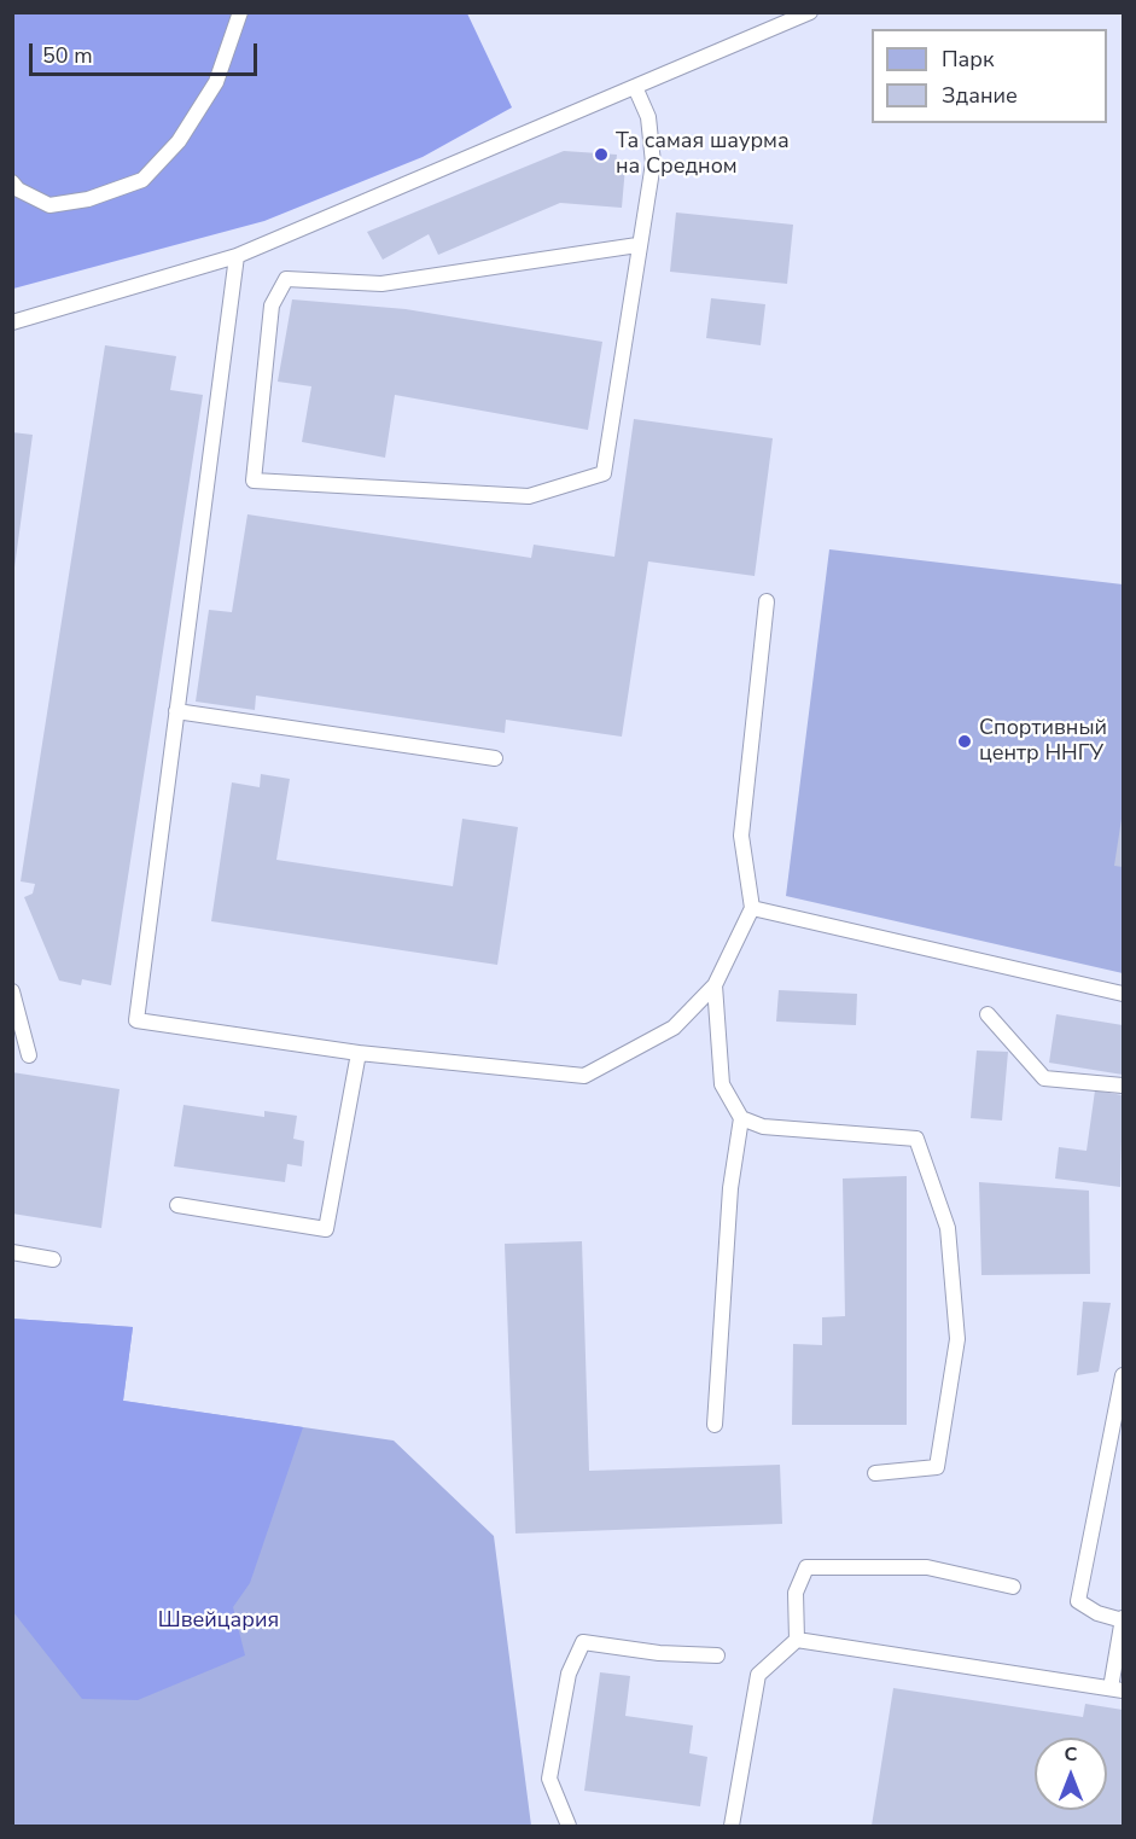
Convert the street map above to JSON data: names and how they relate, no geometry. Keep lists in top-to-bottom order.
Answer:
{
  "parks": ["Швейцария"],
  "places": ["Та самая шаурма на Средном", "Спортивный центр ННГУ"],
  "legend": ["Парк", "Здание"],
  "scale_bar": "50 m",
  "north": "top"
}
